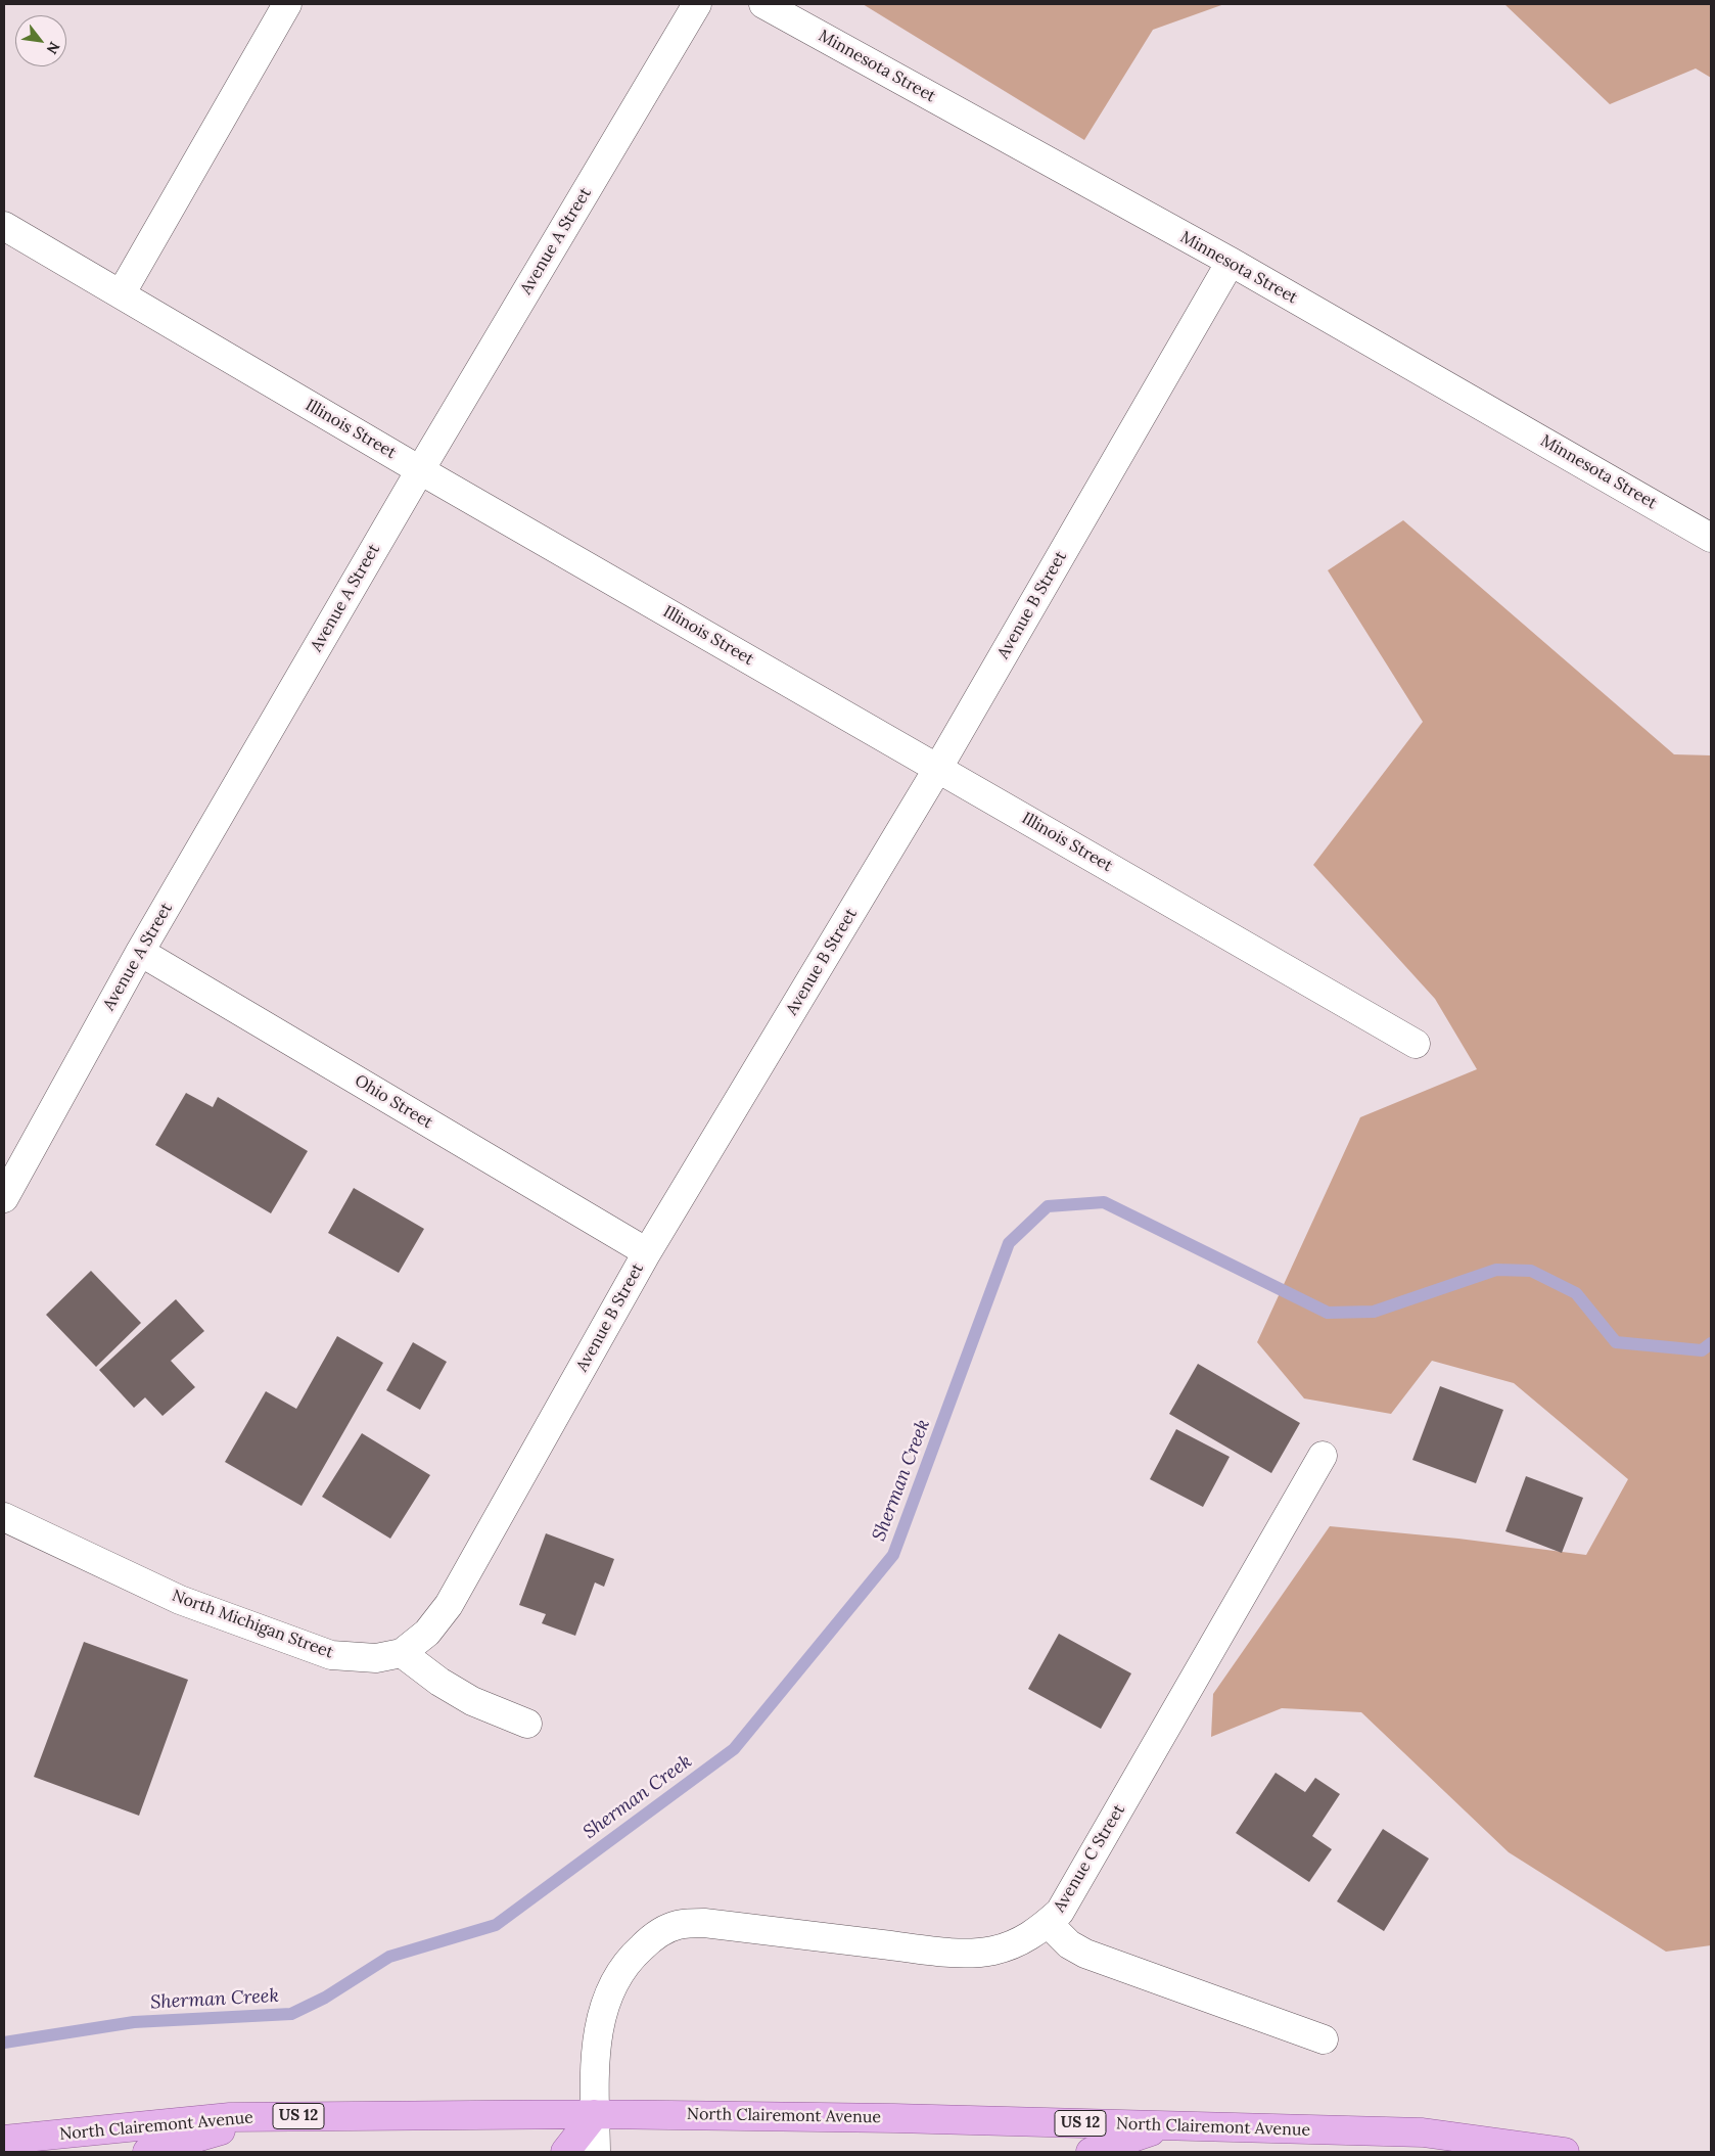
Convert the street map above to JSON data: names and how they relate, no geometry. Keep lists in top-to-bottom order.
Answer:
{
  "streets": {
    "main road": ["US 12", "North Clairemont Avenue"],
    "street": [
      "Minnesota Street",
      "Avenue A Street",
      "Illinois Street",
      "Avenue B Street",
      "Ohio Street",
      "North Michigan Street",
      "Avenue C Street"
    ]
  },
  "crossings": [
    ["Minnesota Street", "Avenue B Street"],
    ["Avenue A Street", "Illinois Street"],
    ["Avenue A Street", "Ohio Street"],
    ["Illinois Street", "Avenue B Street"],
    ["Avenue B Street", "Ohio Street"],
    ["Avenue B Street", "North Michigan Street"],
    ["Avenue C Street", "North Clairemont Avenue"]
  ],
  "water": ["Sherman Creek"],
  "north": "bottom right"
}
